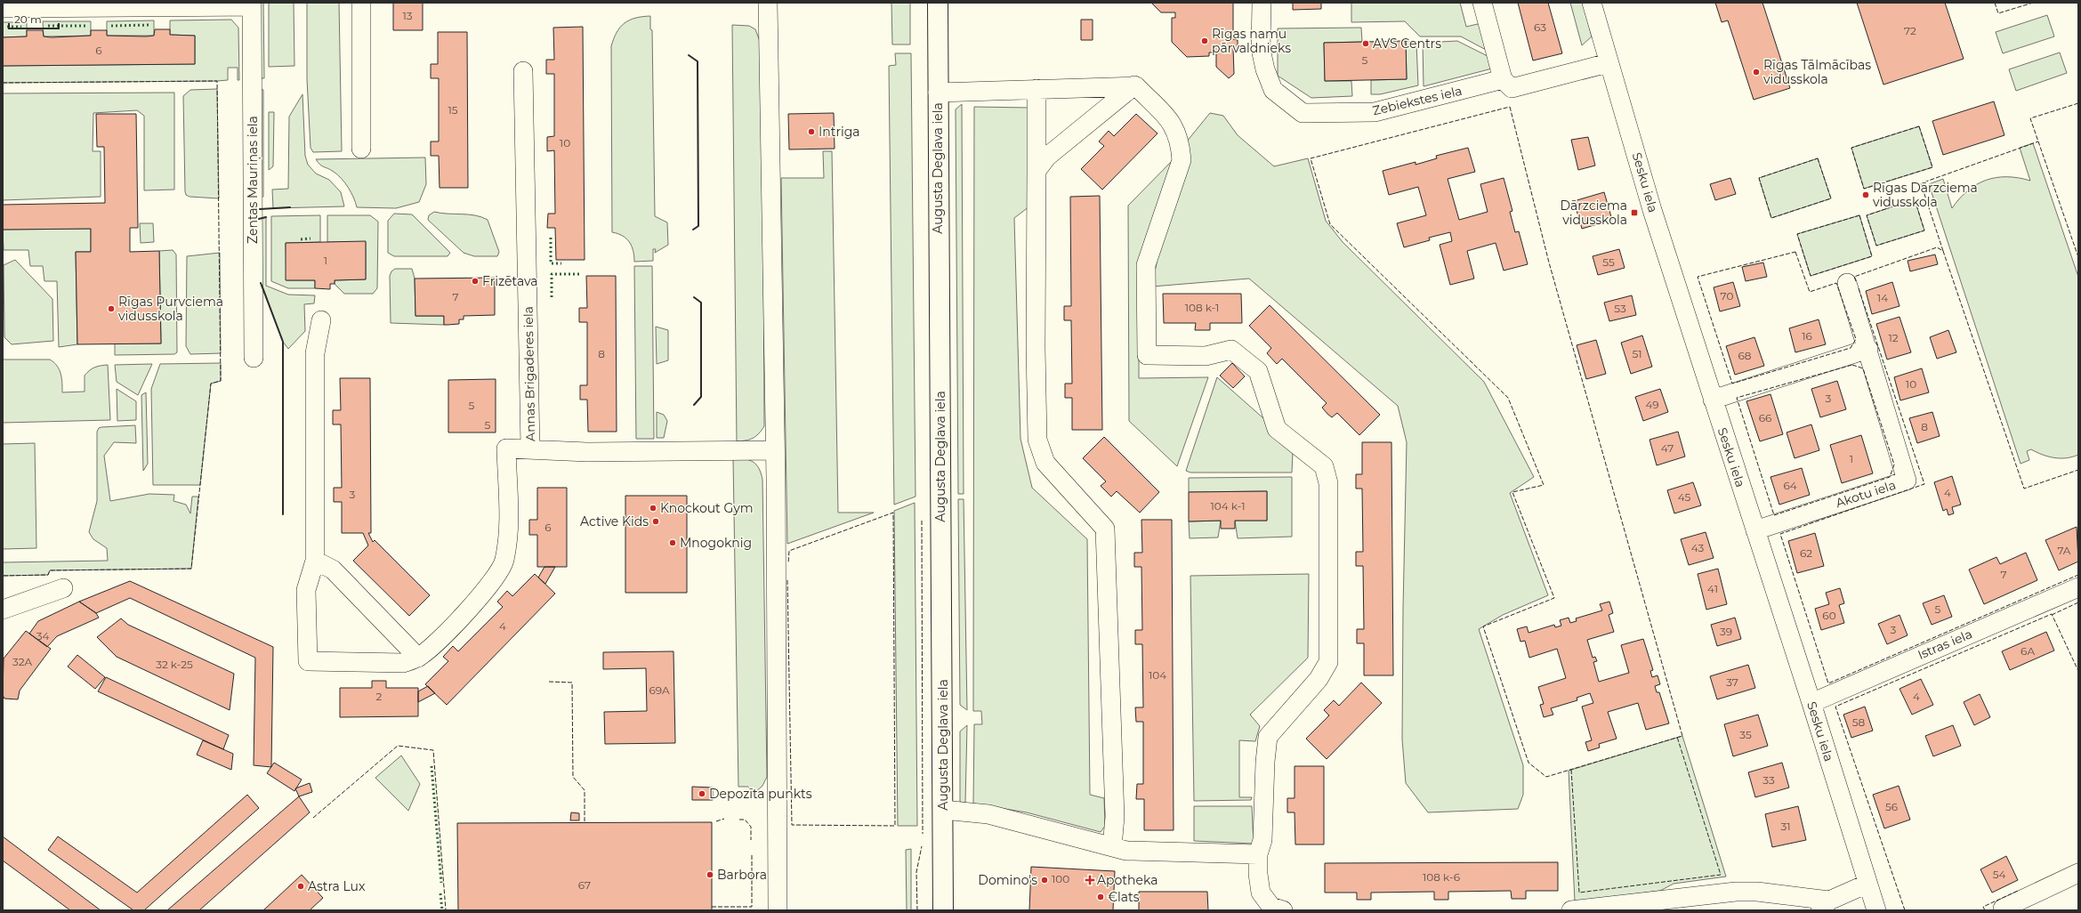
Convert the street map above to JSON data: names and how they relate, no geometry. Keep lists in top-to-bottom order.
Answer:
{
  "streets": {
    "main road": ["Augusta Deglava iela"],
    "street": [
      "Zebiekstes iela",
      "Zentas Mauriņas iela",
      "Sesku iela",
      "Annas Brigaderes iela",
      "Akotu iela",
      "Istras iela"
    ]
  },
  "crossings": [
    ["Sesku iela", "Akotu iela"],
    ["Sesku iela", "Istras iela"]
  ],
  "places": {
    "other": [
      "Rīgas namu pārvaldnieks",
      "AVS Centrs",
      "Rīgas Tālmācības vidusskola",
      "Intriga",
      "Rīgas Dārzciema vidusskola",
      "Frizētava",
      "Rīgas Purvciema vidusskola",
      "Knockout Gym",
      "Active Kids",
      "Mnogoknig",
      "Depozīta punkts",
      "Barbora",
      "Domino's",
      "Astra Lux",
      "€lats"
    ],
    "transit": ["Dārzciema vidusskola"],
    "health": ["Apotheka"]
  },
  "house_numbers": [
    "13",
    "63",
    "72",
    "6",
    "5",
    "15",
    "10",
    "1",
    "55",
    "70",
    "7",
    "14",
    "108 k-1",
    "53",
    "16",
    "12",
    "8",
    "51",
    "68",
    "10",
    "3",
    "49",
    "5",
    "66",
    "5",
    "8",
    "47",
    "1",
    "64",
    "4",
    "3",
    "45",
    "104 k-1",
    "6",
    "43",
    "7A",
    "62",
    "7",
    "41",
    "5",
    "60",
    "4",
    "3",
    "39",
    "34",
    "6A",
    "32A",
    "32 k-25",
    "104",
    "37",
    "69A",
    "2",
    "4",
    "58",
    "35",
    "33",
    "56",
    "31",
    "54",
    "108 k-6",
    "100",
    "67"
  ],
  "scale_bar": "20 m"
}
